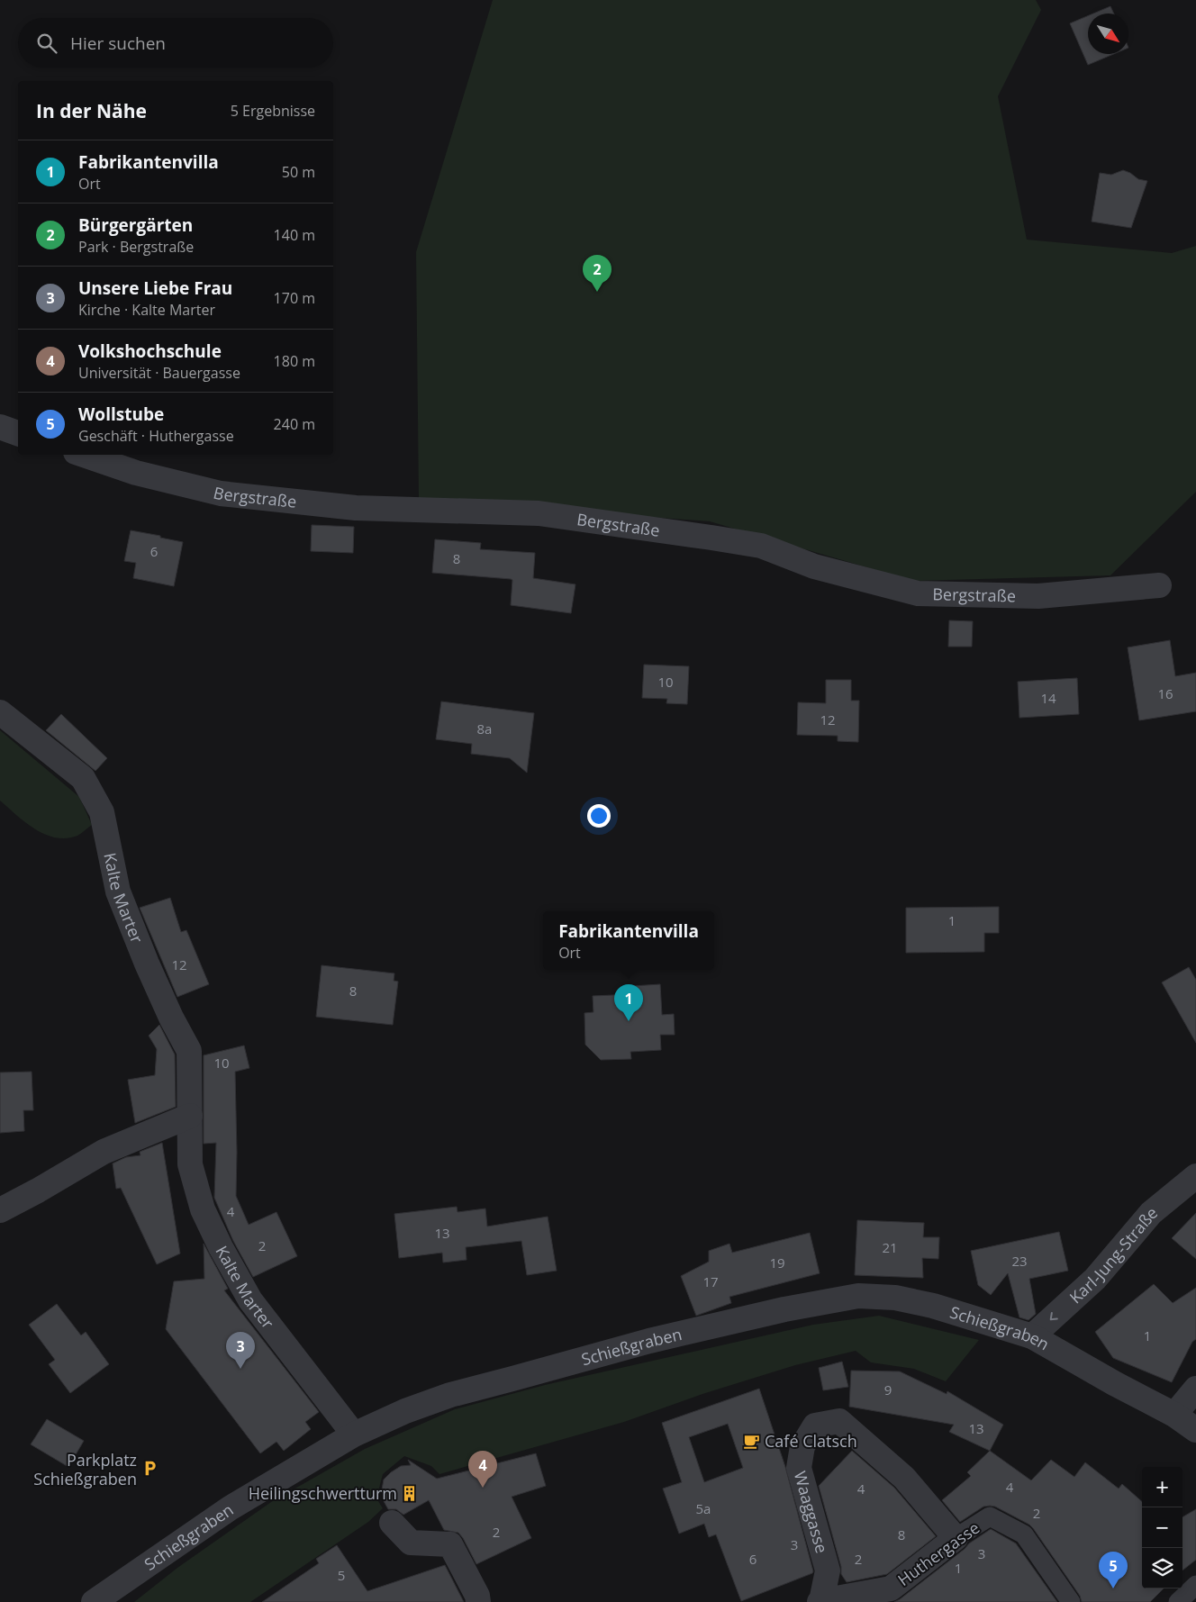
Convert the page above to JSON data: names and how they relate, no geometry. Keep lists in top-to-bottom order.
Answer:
{
  "streets": {
    "street": [
      "Bergstraße",
      "Kalte Marter",
      "Karl-Jung-Straße",
      "Schießgraben",
      "Waaggasse",
      "Huthergasse"
    ]
  },
  "crossings": [
    ["Kalte Marter", "Schießgraben"],
    ["Karl-Jung-Straße", "Schießgraben"],
    ["Waaggasse", "Huthergasse"]
  ],
  "one_way": ["Karl-Jung-Straße"],
  "places": {
    "cafe": ["Café Clatsch"],
    "parking": ["Parkplatz Schießgraben"],
    "building": ["Heilingschwertturm"]
  },
  "house_numbers": [
    "6",
    "8",
    "10",
    "16",
    "14",
    "12",
    "8a",
    "1",
    "12",
    "8",
    "10",
    "4",
    "13",
    "2",
    "21",
    "23",
    "19",
    "17",
    "1",
    "9",
    "13",
    "4",
    "4",
    "5a",
    "2",
    "2",
    "8",
    "3",
    "3",
    "6",
    "2",
    "1",
    "5"
  ],
  "north": "bottom right",
  "page": {
    "search": "Hier suchen",
    "heading": ["In der Nähe", "5 Ergebnisse"],
    "list": [
      {
        "mark": "1",
        "name": "Fabrikantenvilla",
        "note": "Ort",
        "value": "50 m"
      },
      {
        "mark": "2",
        "name": "Bürgergärten",
        "note": "Park · Bergstraße",
        "value": "140 m"
      },
      {
        "mark": "3",
        "name": "Unsere Liebe Frau",
        "note": "Kirche · Kalte Marter",
        "value": "170 m"
      },
      {
        "mark": "4",
        "name": "Volkshochschule",
        "note": "Universität · Bauergasse",
        "value": "180 m"
      },
      {
        "mark": "5",
        "name": "Wollstube",
        "note": "Geschäft · Huthergasse",
        "value": "240 m"
      }
    ],
    "pins": [
      "2",
      "1",
      "3",
      "4",
      "5"
    ],
    "popup": ["Fabrikantenvilla", "Ort"],
    "map_buttons": ["+", "−"]
  }
}
